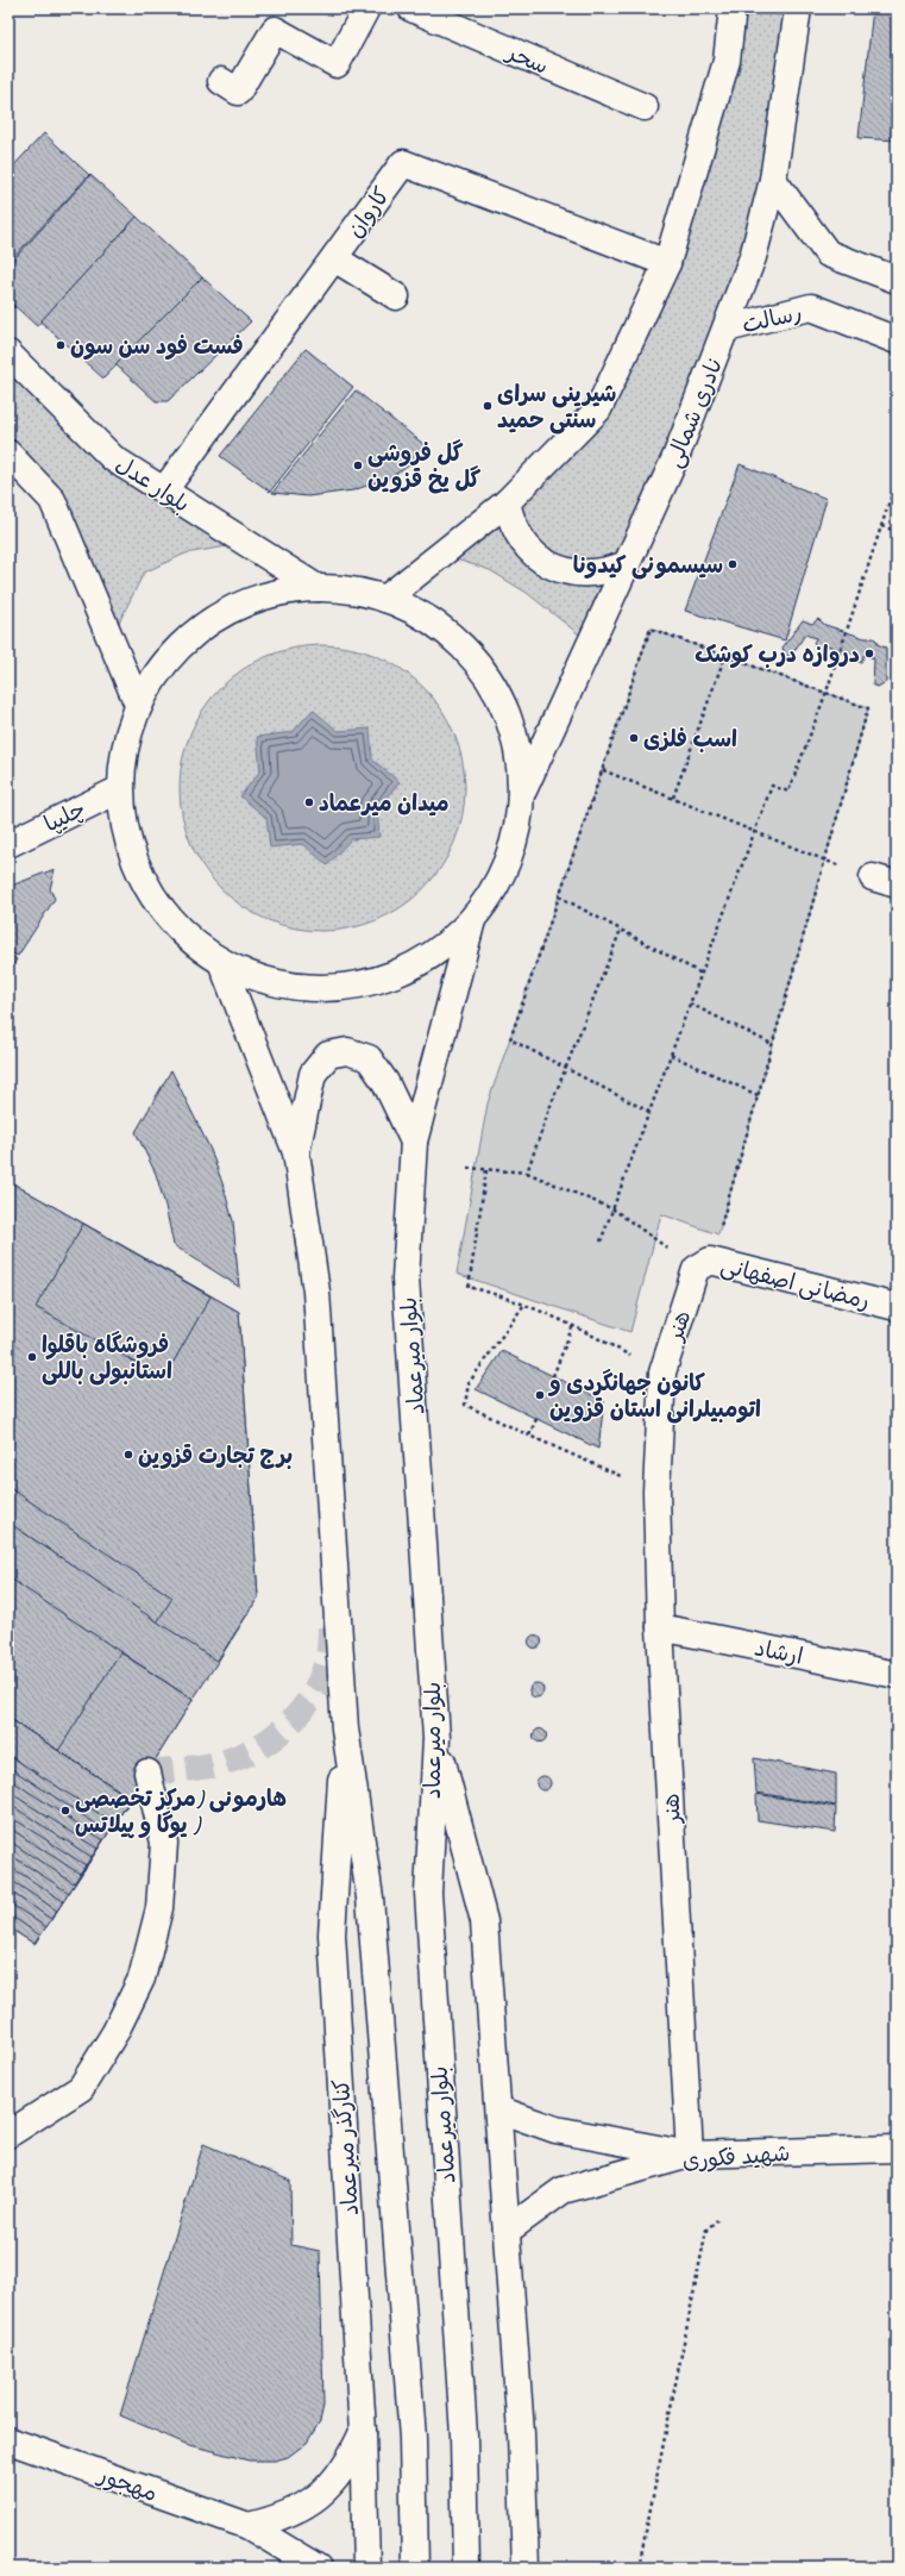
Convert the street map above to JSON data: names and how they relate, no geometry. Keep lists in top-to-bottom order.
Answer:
{
  "streets": {
    "main road": [
      "سحر",
      "کاروان",
      "رسالت",
      "نادری شمالی",
      "بلوار عدل",
      "چلیپا",
      "رمضانی اصفهانی",
      "هنر",
      "بلوار میرعماد",
      "ارشاد",
      "کنارگذر میرعماد",
      "شهید فکوری",
      "مهجور"
    ]
  },
  "crossings": [
    ["کاروان", "بلوار عدل"],
    ["رسالت", "نادری شمالی"],
    ["رمضانی اصفهانی", "هنر"],
    ["هنر", "ارشاد"],
    ["هنر", "شهید فکوری"]
  ],
  "places": [
    "فست فود سن سون",
    "شیرینی سرای سنتی حمید",
    "گل فروشی گل یخ قزوین",
    "سیسمونی کیدونا",
    "دروازه درب کوشک",
    "اسب فلزی",
    "میدان میرعماد",
    "فروشگاه باقلوا استانبولی باللی",
    "کانون جهانگردی و اتومبیلرانی استان قزوین",
    "برج تجارت قزوین",
    "هارمونی (مرکز تخصصی یوگا و پیلاتس )"
  ]
}
